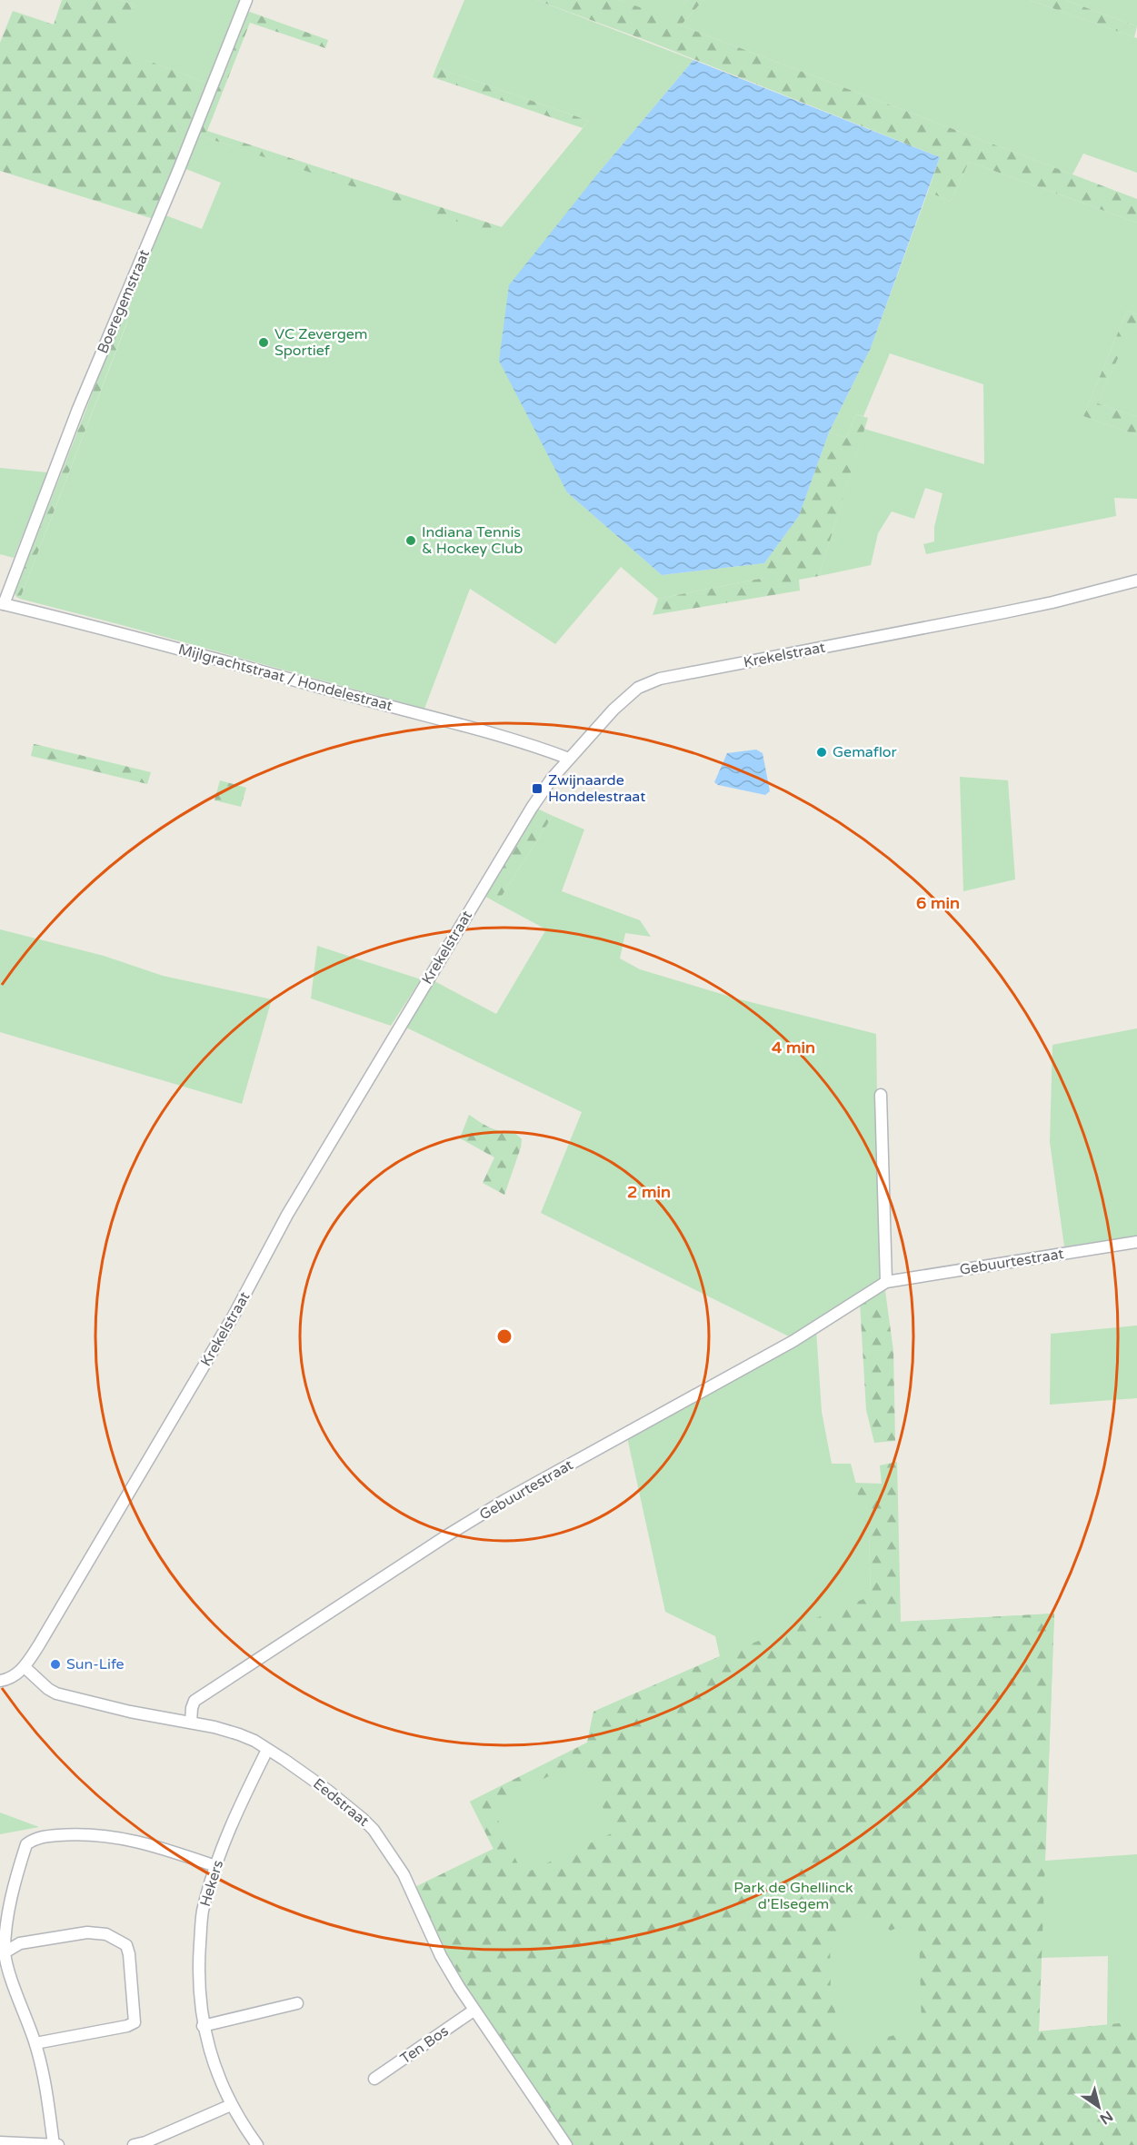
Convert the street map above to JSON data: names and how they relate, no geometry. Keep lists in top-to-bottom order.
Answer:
{
  "streets": {
    "street": [
      "Boeregemstraat",
      "Krekelstraat",
      "Mijlgrachtstraat / Hondelestraat",
      "Gebuurtestraat",
      "Eedstraat",
      "Hekers",
      "Ten Bos"
    ]
  },
  "crossings": [
    ["Boeregemstraat", "Mijlgrachtstraat / Hondelestraat"],
    ["Krekelstraat", "Mijlgrachtstraat / Hondelestraat"],
    ["Krekelstraat", "Eedstraat"],
    ["Gebuurtestraat", "Eedstraat"],
    ["Eedstraat", "Hekers"],
    ["Eedstraat", "Ten Bos"]
  ],
  "parks": ["Park de Ghellinck d'Elsegem"],
  "places": {
    "other": [
      "VC Zevergem Sportief",
      "Indiana Tennis & Hockey Club",
      "Gemaflor",
      "Sun-Life"
    ],
    "transit": ["Zwijnaarde Hondelestraat"]
  },
  "north": "bottom right",
  "rings": ["6 min", "4 min", "2 min"]
}
